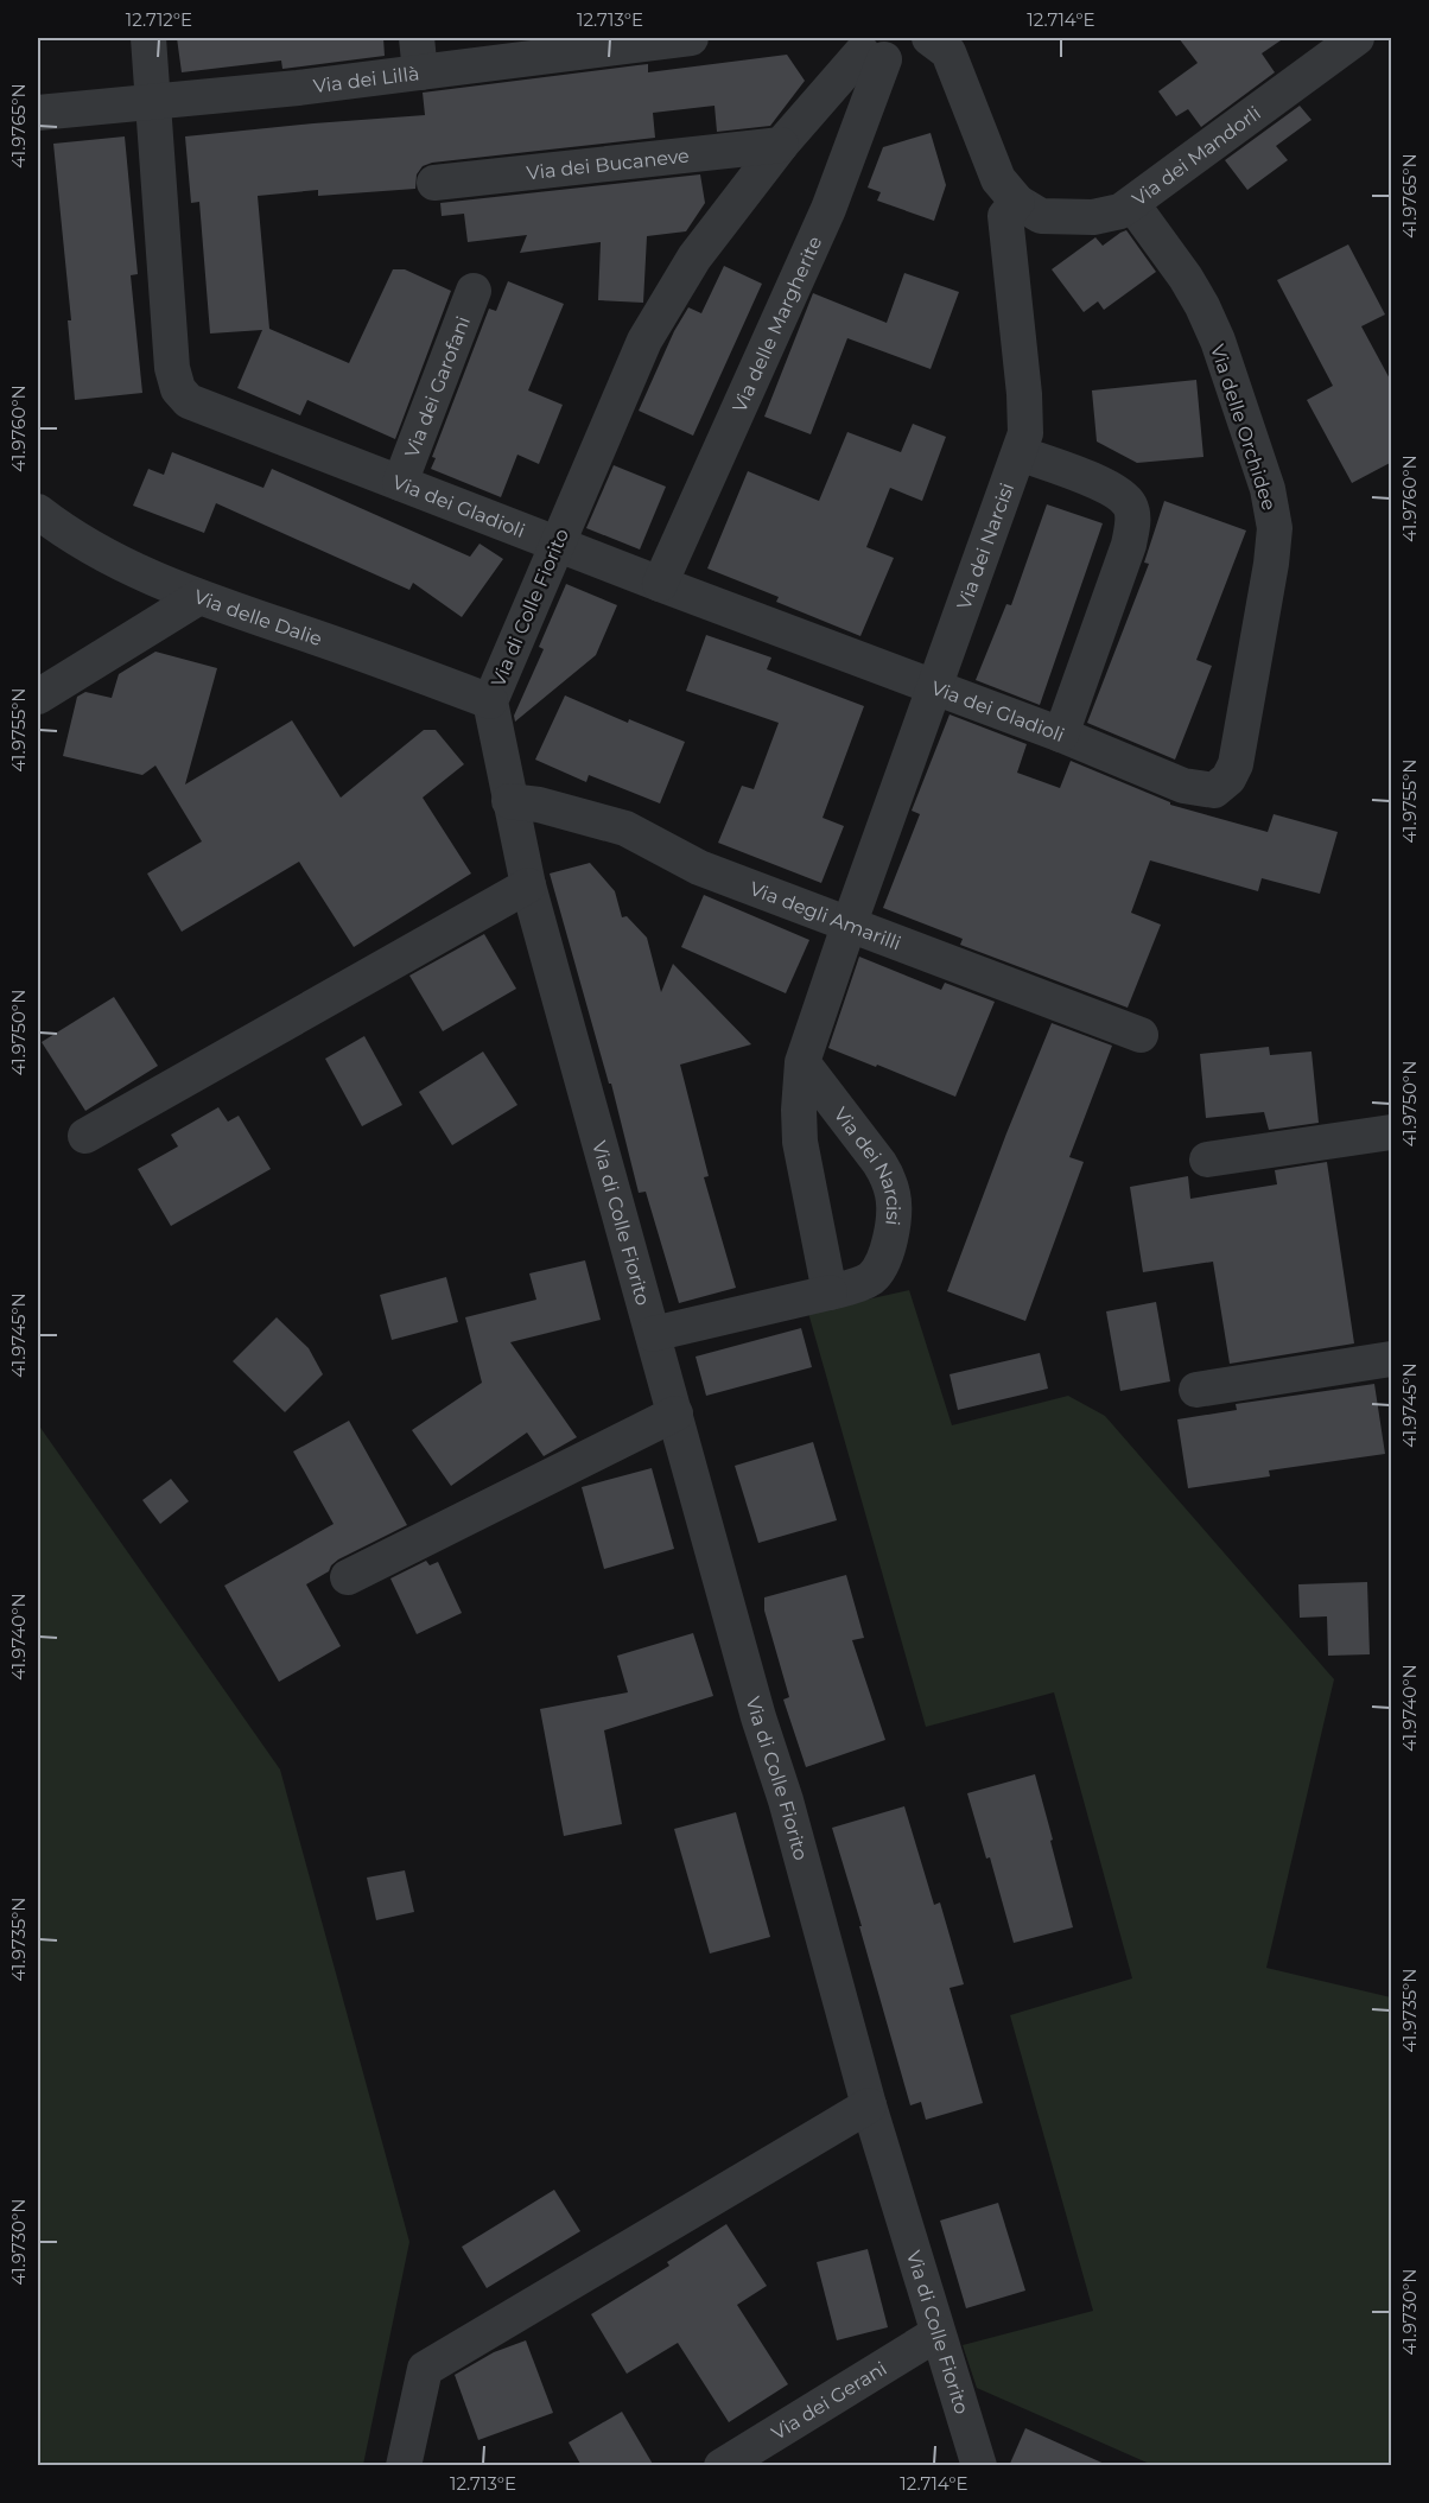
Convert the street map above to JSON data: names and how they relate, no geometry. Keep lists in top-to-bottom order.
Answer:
{
  "streets": {
    "street": [
      "Via dei Lillà",
      "Via dei Mandorli",
      "Via dei Bucaneve",
      "Via delle Margherite",
      "Via dei Garofani",
      "Via delle Orchidee",
      "Via dei Gladioli",
      "Via dei Narcisi",
      "Via di Colle Fiorito",
      "Via delle Dalie",
      "Via degli Amarilli",
      "Via dei Gerani"
    ]
  },
  "crossings": [
    ["Via dei Lillà", "Via dei Gladioli"],
    ["Via dei Mandorli", "Via delle Orchidee"],
    ["Via dei Mandorli", "Via dei Narcisi"],
    ["Via dei Bucaneve", "Via di Colle Fiorito"],
    ["Via delle Margherite", "Via dei Gladioli"],
    ["Via delle Margherite", "Via di Colle Fiorito"],
    ["Via dei Garofani", "Via dei Gladioli"],
    ["Via delle Orchidee", "Via dei Gladioli"],
    ["Via dei Gladioli", "Via dei Narcisi"],
    ["Via dei Gladioli", "Via di Colle Fiorito"],
    ["Via dei Narcisi", "Via di Colle Fiorito"],
    ["Via dei Narcisi", "Via degli Amarilli"],
    ["Via di Colle Fiorito", "Via delle Dalie"],
    ["Via di Colle Fiorito", "Via degli Amarilli"],
    ["Via di Colle Fiorito", "Via dei Gerani"]
  ],
  "coordinates": [
    "12.712°E",
    "12.713°E",
    "12.714°E",
    "41.9765°N",
    "41.9760°N",
    "41.9755°N",
    "41.9750°N",
    "41.9745°N",
    "41.9740°N",
    "41.9735°N",
    "41.9730°N"
  ]
}
